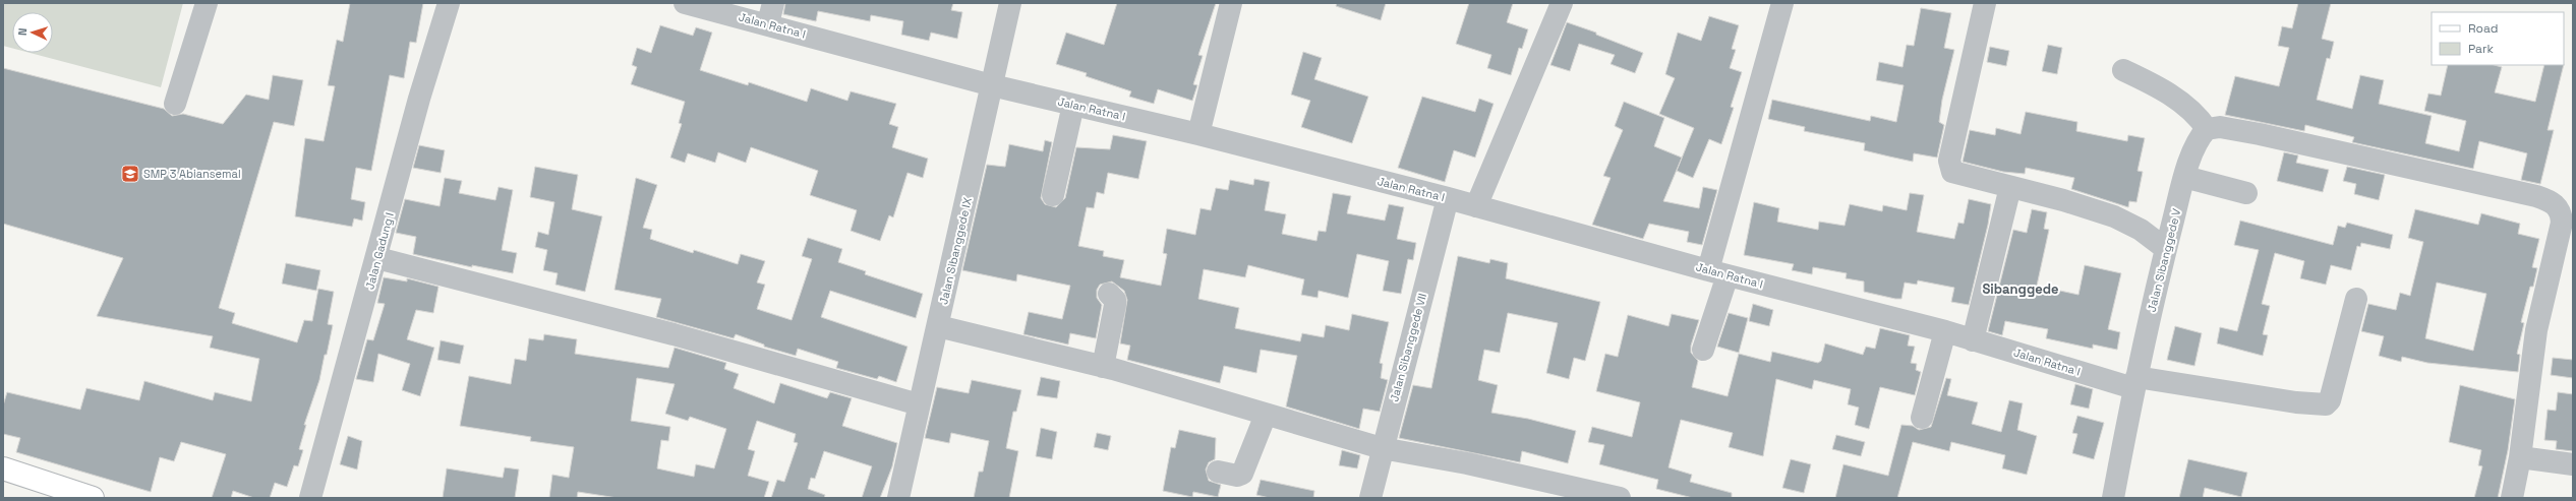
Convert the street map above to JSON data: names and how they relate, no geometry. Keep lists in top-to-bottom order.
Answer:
{
  "streets": {
    "street": [
      "Jalan Ratna I",
      "Jalan Gadung I",
      "Jalan Sibanggede IX",
      "Jalan Sibanggede V",
      "Jalan Sibanggede VII"
    ]
  },
  "crossings": [
    ["Jalan Ratna I", "Jalan Sibanggede IX"],
    ["Jalan Ratna I", "Jalan Sibanggede V"],
    ["Jalan Ratna I", "Jalan Sibanggede VII"]
  ],
  "districts": ["Sibanggede"],
  "places": {
    "school or university": ["SMP 3 Abiansemal"]
  },
  "legend": ["Road", "Park"],
  "north": "left"
}
